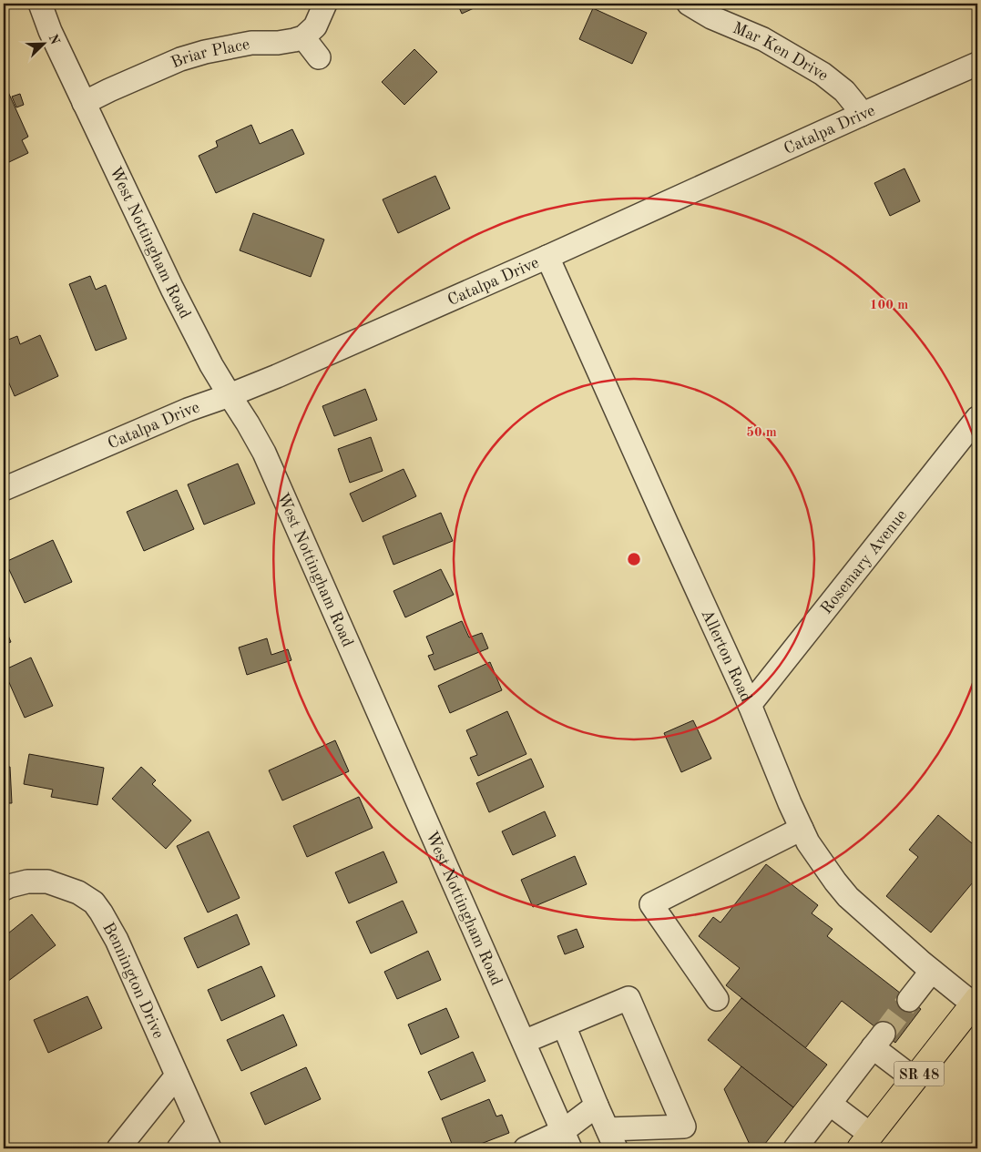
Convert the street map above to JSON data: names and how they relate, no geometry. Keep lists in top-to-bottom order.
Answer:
{
  "streets": {
    "main road": ["SR 48"],
    "street": [
      "Mar Ken Drive",
      "Briar Place",
      "Catalpa Drive",
      "West Nottingham Road",
      "Rosemary Avenue",
      "Allerton Road",
      "Bennington Drive"
    ]
  },
  "crossings": [
    ["Mar Ken Drive", "Catalpa Drive"],
    ["Briar Place", "West Nottingham Road"],
    ["Catalpa Drive", "West Nottingham Road"],
    ["Catalpa Drive", "Allerton Road"],
    ["Rosemary Avenue", "Allerton Road"],
    ["Allerton Road", "SR 48"]
  ],
  "north": "top right",
  "rings": ["100 m", "50 m"]
}
